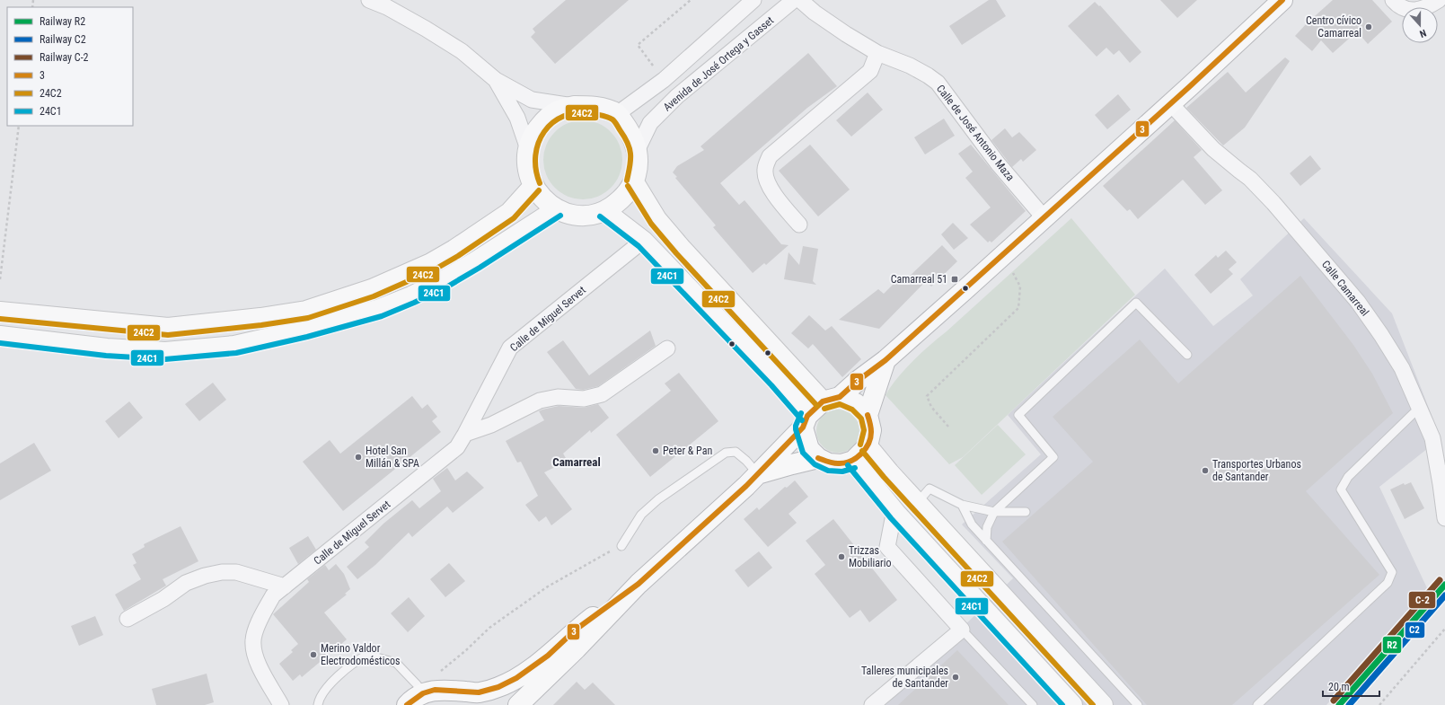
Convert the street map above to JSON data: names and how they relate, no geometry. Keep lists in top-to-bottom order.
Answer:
{
  "streets": {
    "street": [
      "Avenida de José Ortega y Gasset",
      "Calle de José Antonio Maza",
      "Calle Camarreal",
      "Calle de Miguel Servet"
    ]
  },
  "districts": ["Camarreal"],
  "places": {
    "other": [
      "Centro cívico Camarreal",
      "Peter & Pan",
      "Hotel San Millán & SPA",
      "Transportes Urbanos de Santander",
      "Trizzas Mobiliario",
      "Merino Valdor Electrodomésticos",
      "Talleres municipales de Santander"
    ],
    "transit": ["Camarreal 51"]
  },
  "lines": [
    "transit line 3",
    "transit line 24C2",
    "transit line 24C1",
    "rail line C-2",
    "rail line R2",
    "rail line C2"
  ],
  "legend": [
    "Railway R2",
    "Railway C2",
    "Railway C-2",
    "3",
    "24C2",
    "24C1"
  ],
  "scale_bar": "20 m",
  "north": "bottom"
}
